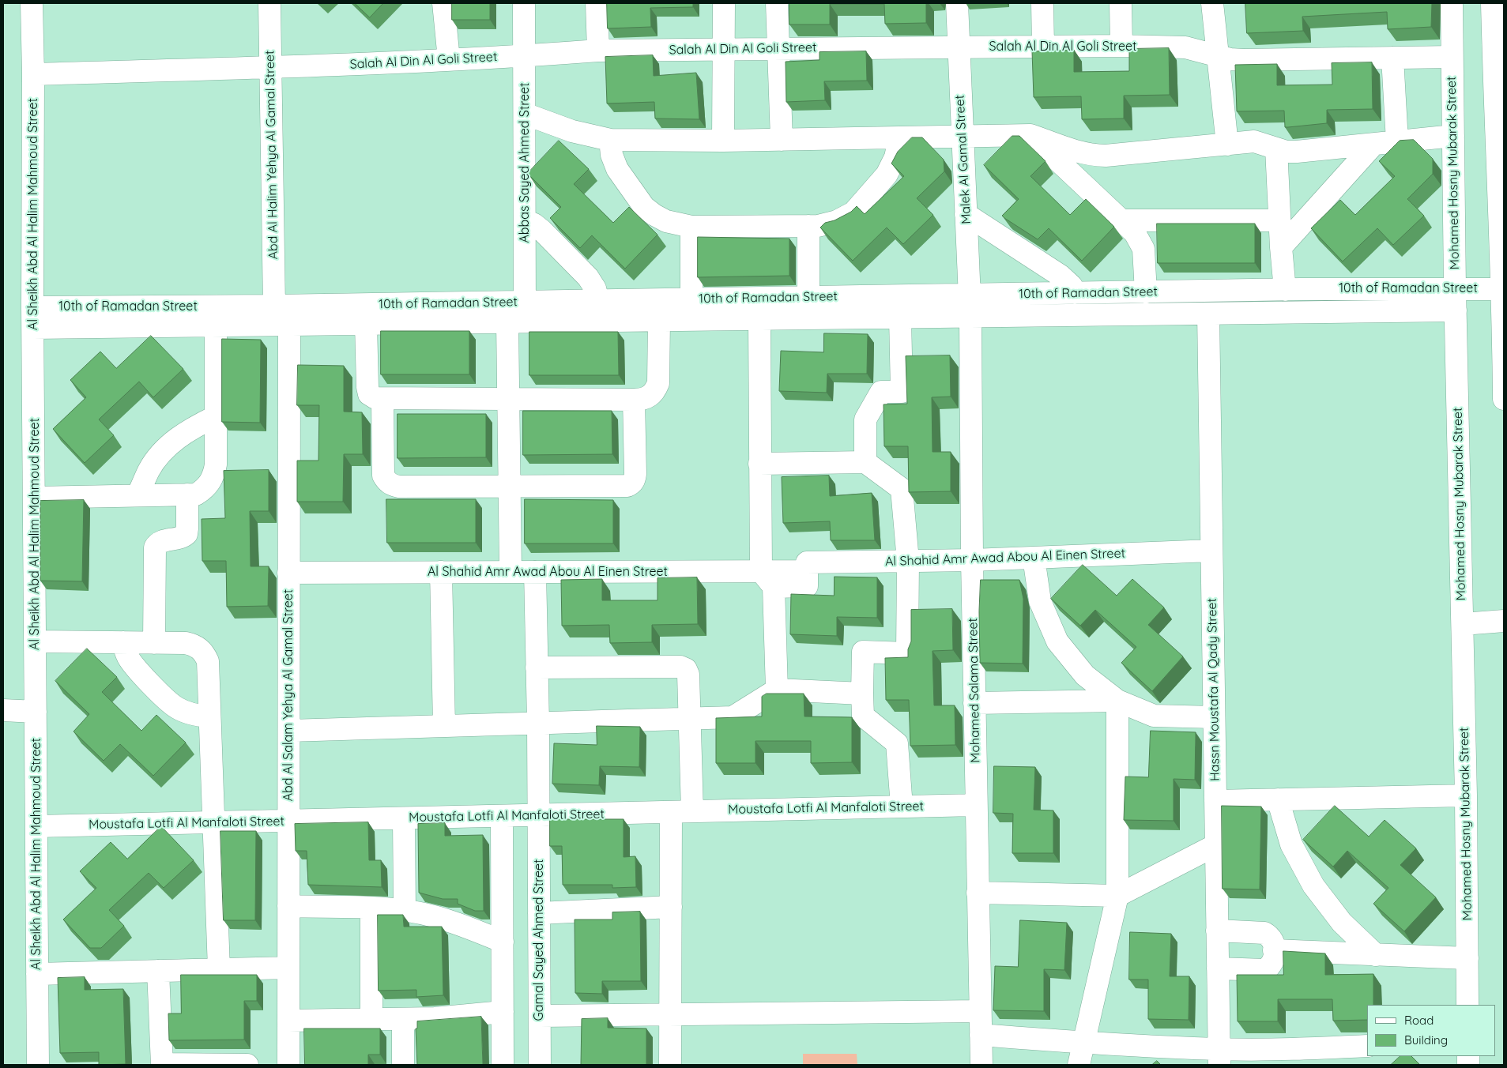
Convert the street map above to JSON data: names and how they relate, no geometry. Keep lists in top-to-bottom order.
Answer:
{
  "streets": {
    "street": [
      "Salah Al Din Al Goli Street",
      "Abd Al Halim Yehya Al Gamal Street",
      "Malek Al Gamal Street",
      "Abbas Sayed Ahmed Street",
      "Mohamed Hosny Mubarak Street",
      "Al Sheikh Abd Al Halim Mahmoud Street",
      "10th of Ramadan Street",
      "Al Shahid Amr Awad Abou Al Einen Street",
      "Hassn Moustafa Al Qady Street",
      "Mohamed Salama Street",
      "Abd Al Salam Yehya Al Gamal Street",
      "Moustafa Lotfi Al Manfaloti Street",
      "Gamal Sayed Ahmed Street"
    ]
  },
  "crossings": [
    ["Salah Al Din Al Goli Street", "Abd Al Halim Yehya Al Gamal Street"],
    ["Salah Al Din Al Goli Street", "Malek Al Gamal Street"],
    ["Salah Al Din Al Goli Street", "Abbas Sayed Ahmed Street"],
    ["Salah Al Din Al Goli Street", "Mohamed Hosny Mubarak Street"],
    ["Salah Al Din Al Goli Street", "Al Sheikh Abd Al Halim Mahmoud Street"],
    ["Abd Al Halim Yehya Al Gamal Street", "10th of Ramadan Street"],
    ["Malek Al Gamal Street", "10th of Ramadan Street"],
    ["Malek Al Gamal Street", "Mohamed Salama Street"],
    ["Abbas Sayed Ahmed Street", "10th of Ramadan Street"],
    ["Abbas Sayed Ahmed Street", "Al Shahid Amr Awad Abou Al Einen Street"],
    ["Mohamed Hosny Mubarak Street", "10th of Ramadan Street"],
    ["Al Sheikh Abd Al Halim Mahmoud Street", "10th of Ramadan Street"],
    ["Al Sheikh Abd Al Halim Mahmoud Street", "Moustafa Lotfi Al Manfaloti Street"],
    ["10th of Ramadan Street", "Hassn Moustafa Al Qady Street"],
    ["10th of Ramadan Street", "Mohamed Salama Street"],
    ["10th of Ramadan Street", "Abd Al Salam Yehya Al Gamal Street"],
    ["Al Shahid Amr Awad Abou Al Einen Street", "Hassn Moustafa Al Qady Street"],
    ["Al Shahid Amr Awad Abou Al Einen Street", "Mohamed Salama Street"],
    ["Al Shahid Amr Awad Abou Al Einen Street", "Abd Al Salam Yehya Al Gamal Street"],
    ["Al Shahid Amr Awad Abou Al Einen Street", "Gamal Sayed Ahmed Street"],
    ["Mohamed Salama Street", "Moustafa Lotfi Al Manfaloti Street"],
    ["Abd Al Salam Yehya Al Gamal Street", "Moustafa Lotfi Al Manfaloti Street"],
    ["Moustafa Lotfi Al Manfaloti Street", "Gamal Sayed Ahmed Street"]
  ],
  "legend": ["Road", "Building"]
}
